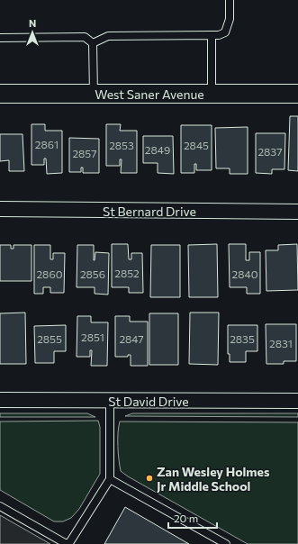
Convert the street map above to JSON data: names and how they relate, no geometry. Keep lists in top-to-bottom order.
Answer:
{
  "streets": {
    "street": ["West Saner Avenue", "St Bernard Drive", "St David Drive"]
  },
  "places": ["Zan Wesley Holmes Jr Middle School"],
  "house_numbers": [
    "2861",
    "2853",
    "2845",
    "2849",
    "2837",
    "2857",
    "2852",
    "2860",
    "2856",
    "2840",
    "2851",
    "2855",
    "2847",
    "2835",
    "2831"
  ],
  "scale_bar": "20 m",
  "north": "top"
}
